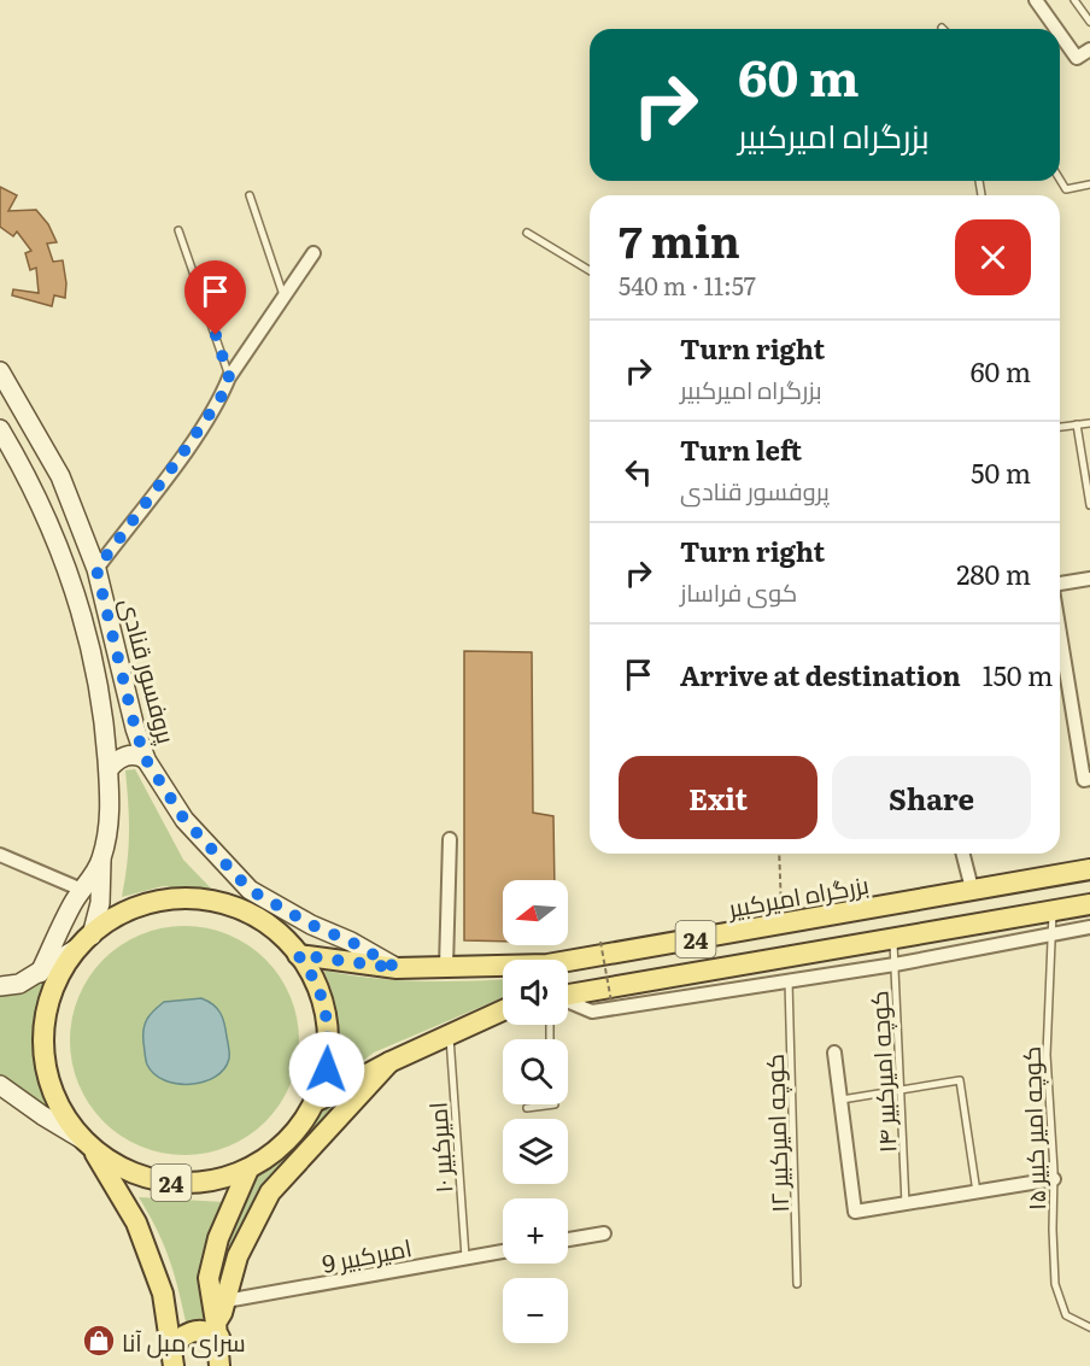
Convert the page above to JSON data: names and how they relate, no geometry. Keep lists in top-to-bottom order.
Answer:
{
  "streets": {
    "main road": ["پروفسور قنادی", "بزرگراه امیرکبیر", "24"],
    "street": ["امیرکبیر 9"],
    "lane": [
      "کوچه امیرکبیر ۱۴",
      "کوچه امیر کبیر ۱۵",
      "کوچه امیرکبیر ۱۲",
      "امیرکبیر ۱۰"
    ]
  },
  "crossings": [
    ["پروفسور قنادی", "بزرگراه امیرکبیر"],
    ["بزرگراه امیرکبیر", "24"],
    ["24", "کوچه امیرکبیر ۱۴"],
    ["24", "کوچه امیر کبیر ۱۵"],
    ["24", "امیرکبیر ۱۰"],
    ["24", "امیرکبیر 9"],
    ["امیرکبیر ۱۰", "امیرکبیر 9"]
  ],
  "places": {
    "shop": ["سرای مبل آنا"]
  },
  "north": "left",
  "page": {
    "turn": ["60 m", "بزرگراه امیرکبیر"],
    "heading": ["7 min", "540 m · 11:57"],
    "list": [
      {
        "name": "Turn right",
        "note": "بزرگراه امیرکبیر",
        "value": "60 m"
      },
      {
        "name": "Turn left",
        "note": "پروفسور قنادی",
        "value": "50 m"
      },
      {
        "name": "Turn right",
        "note": "کوی فراساز",
        "value": "280 m"
      },
      {
        "name": "Arrive at destination",
        "value": "150 m"
      }
    ],
    "buttons": ["Exit", "Share"],
    "map_buttons": ["+", "−"]
  }
}
